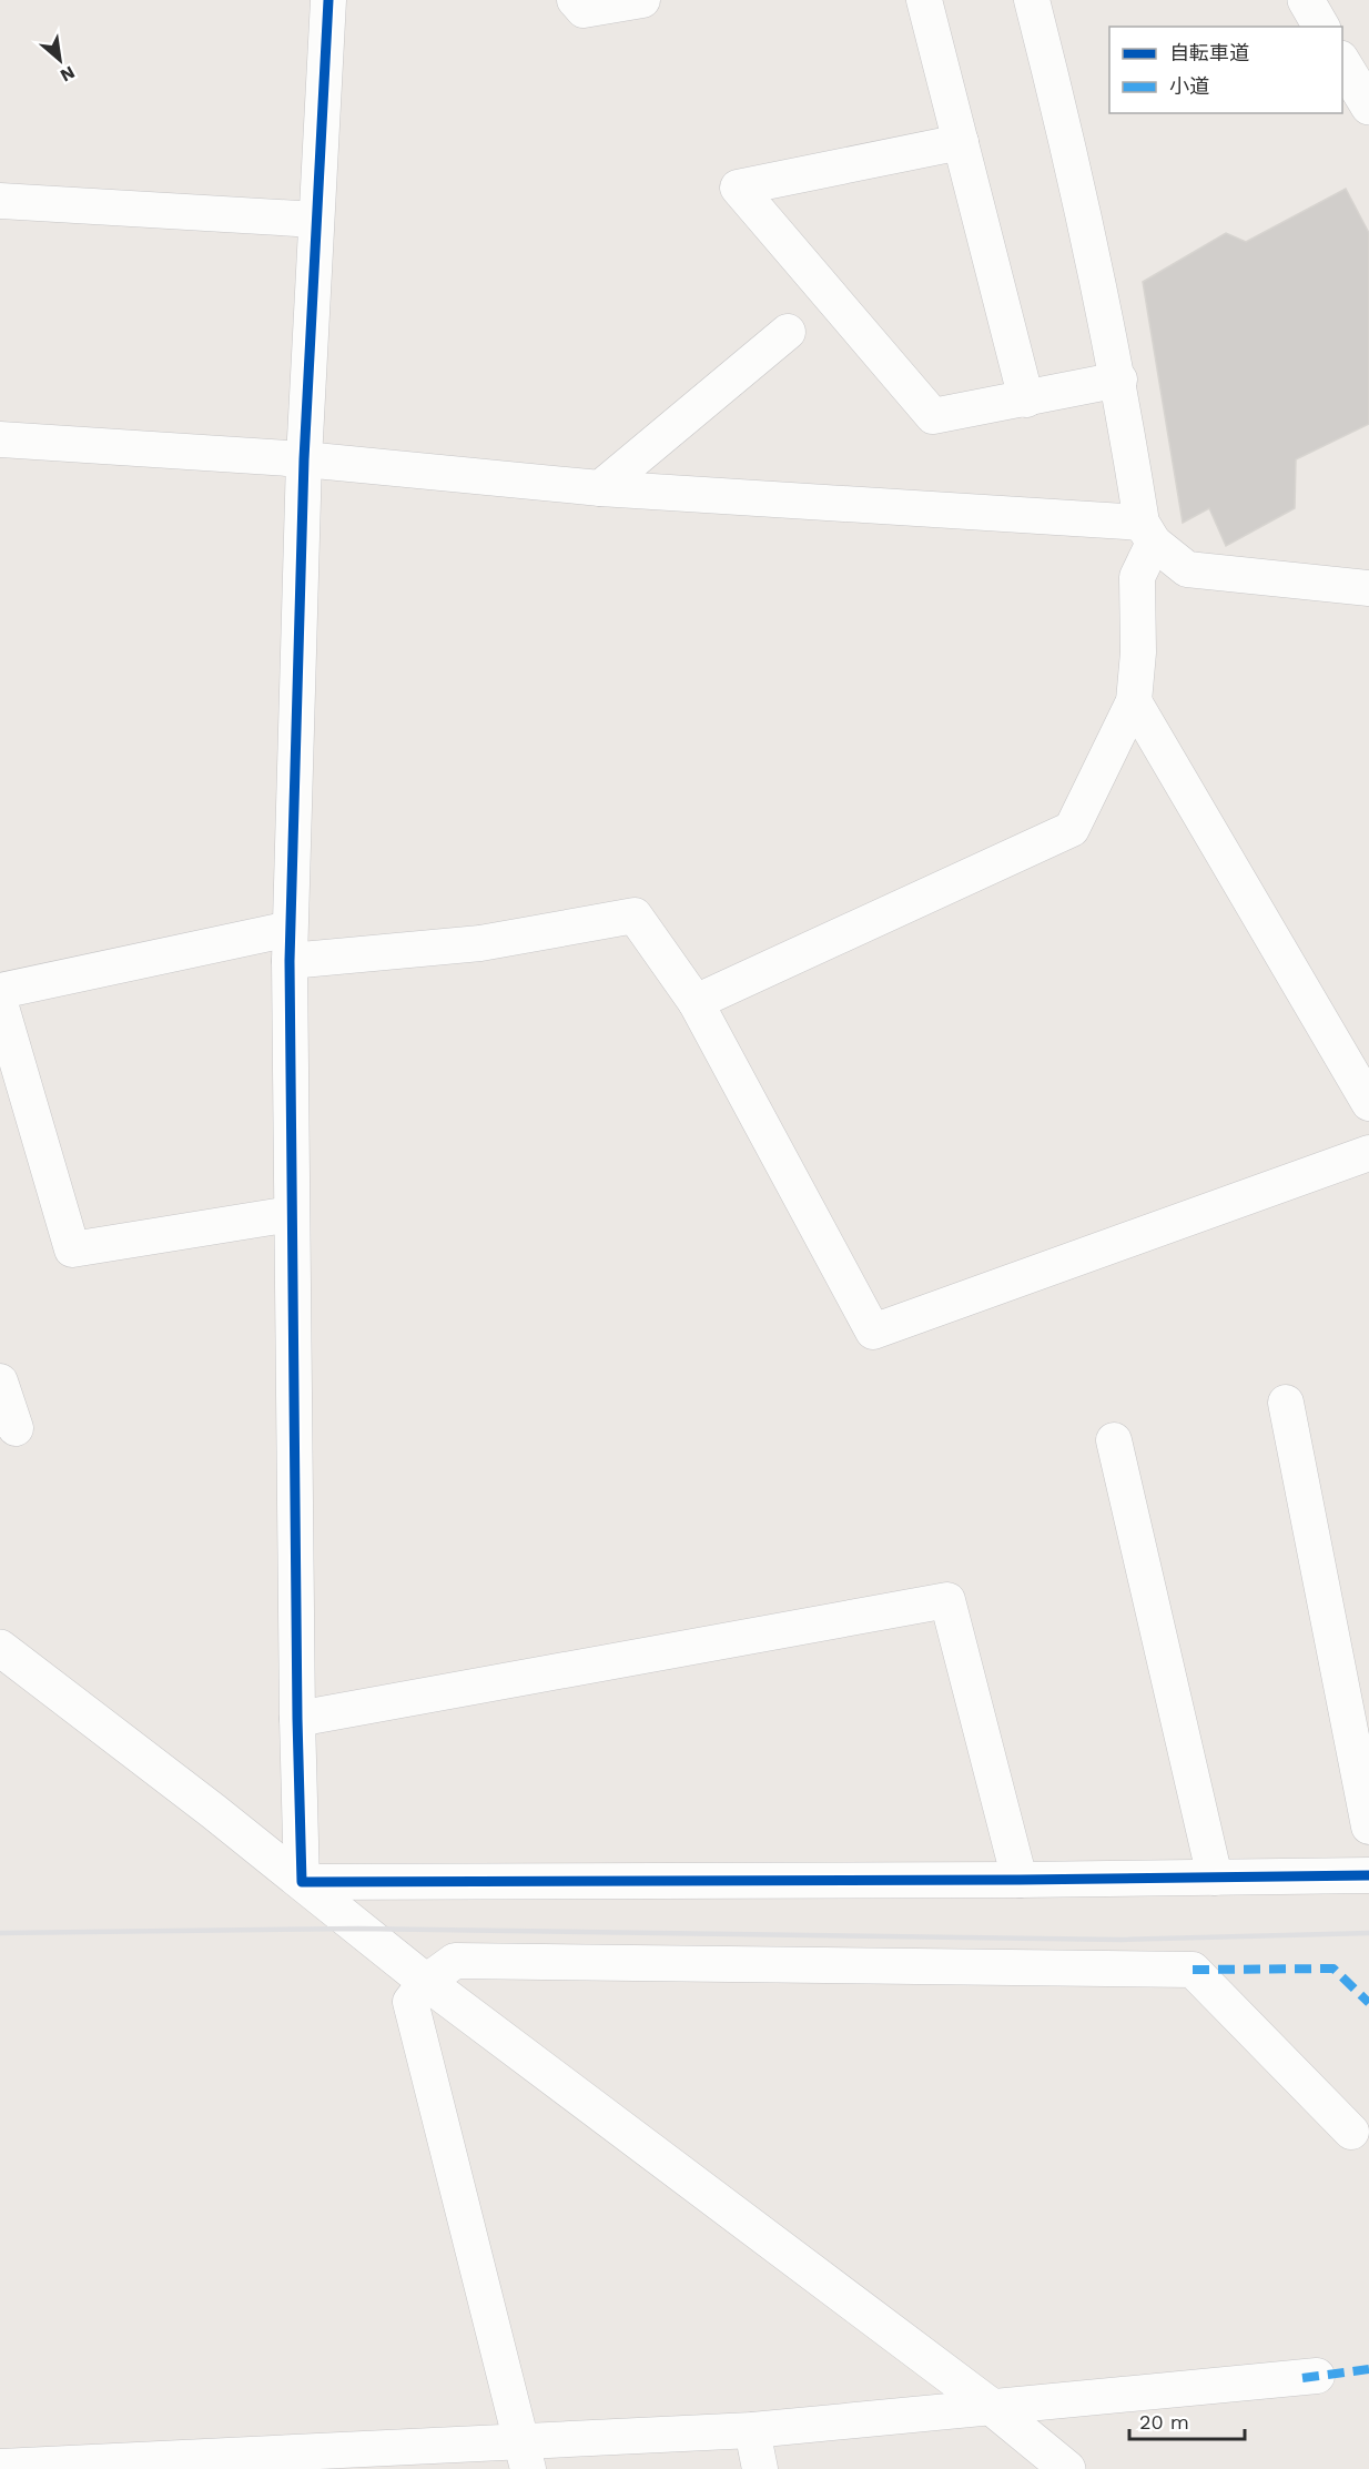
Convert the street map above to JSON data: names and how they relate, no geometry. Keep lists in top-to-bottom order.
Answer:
{
  "legend": ["自転車道", "小道"],
  "scale_bar": "20 m",
  "north": "bottom right"
}
